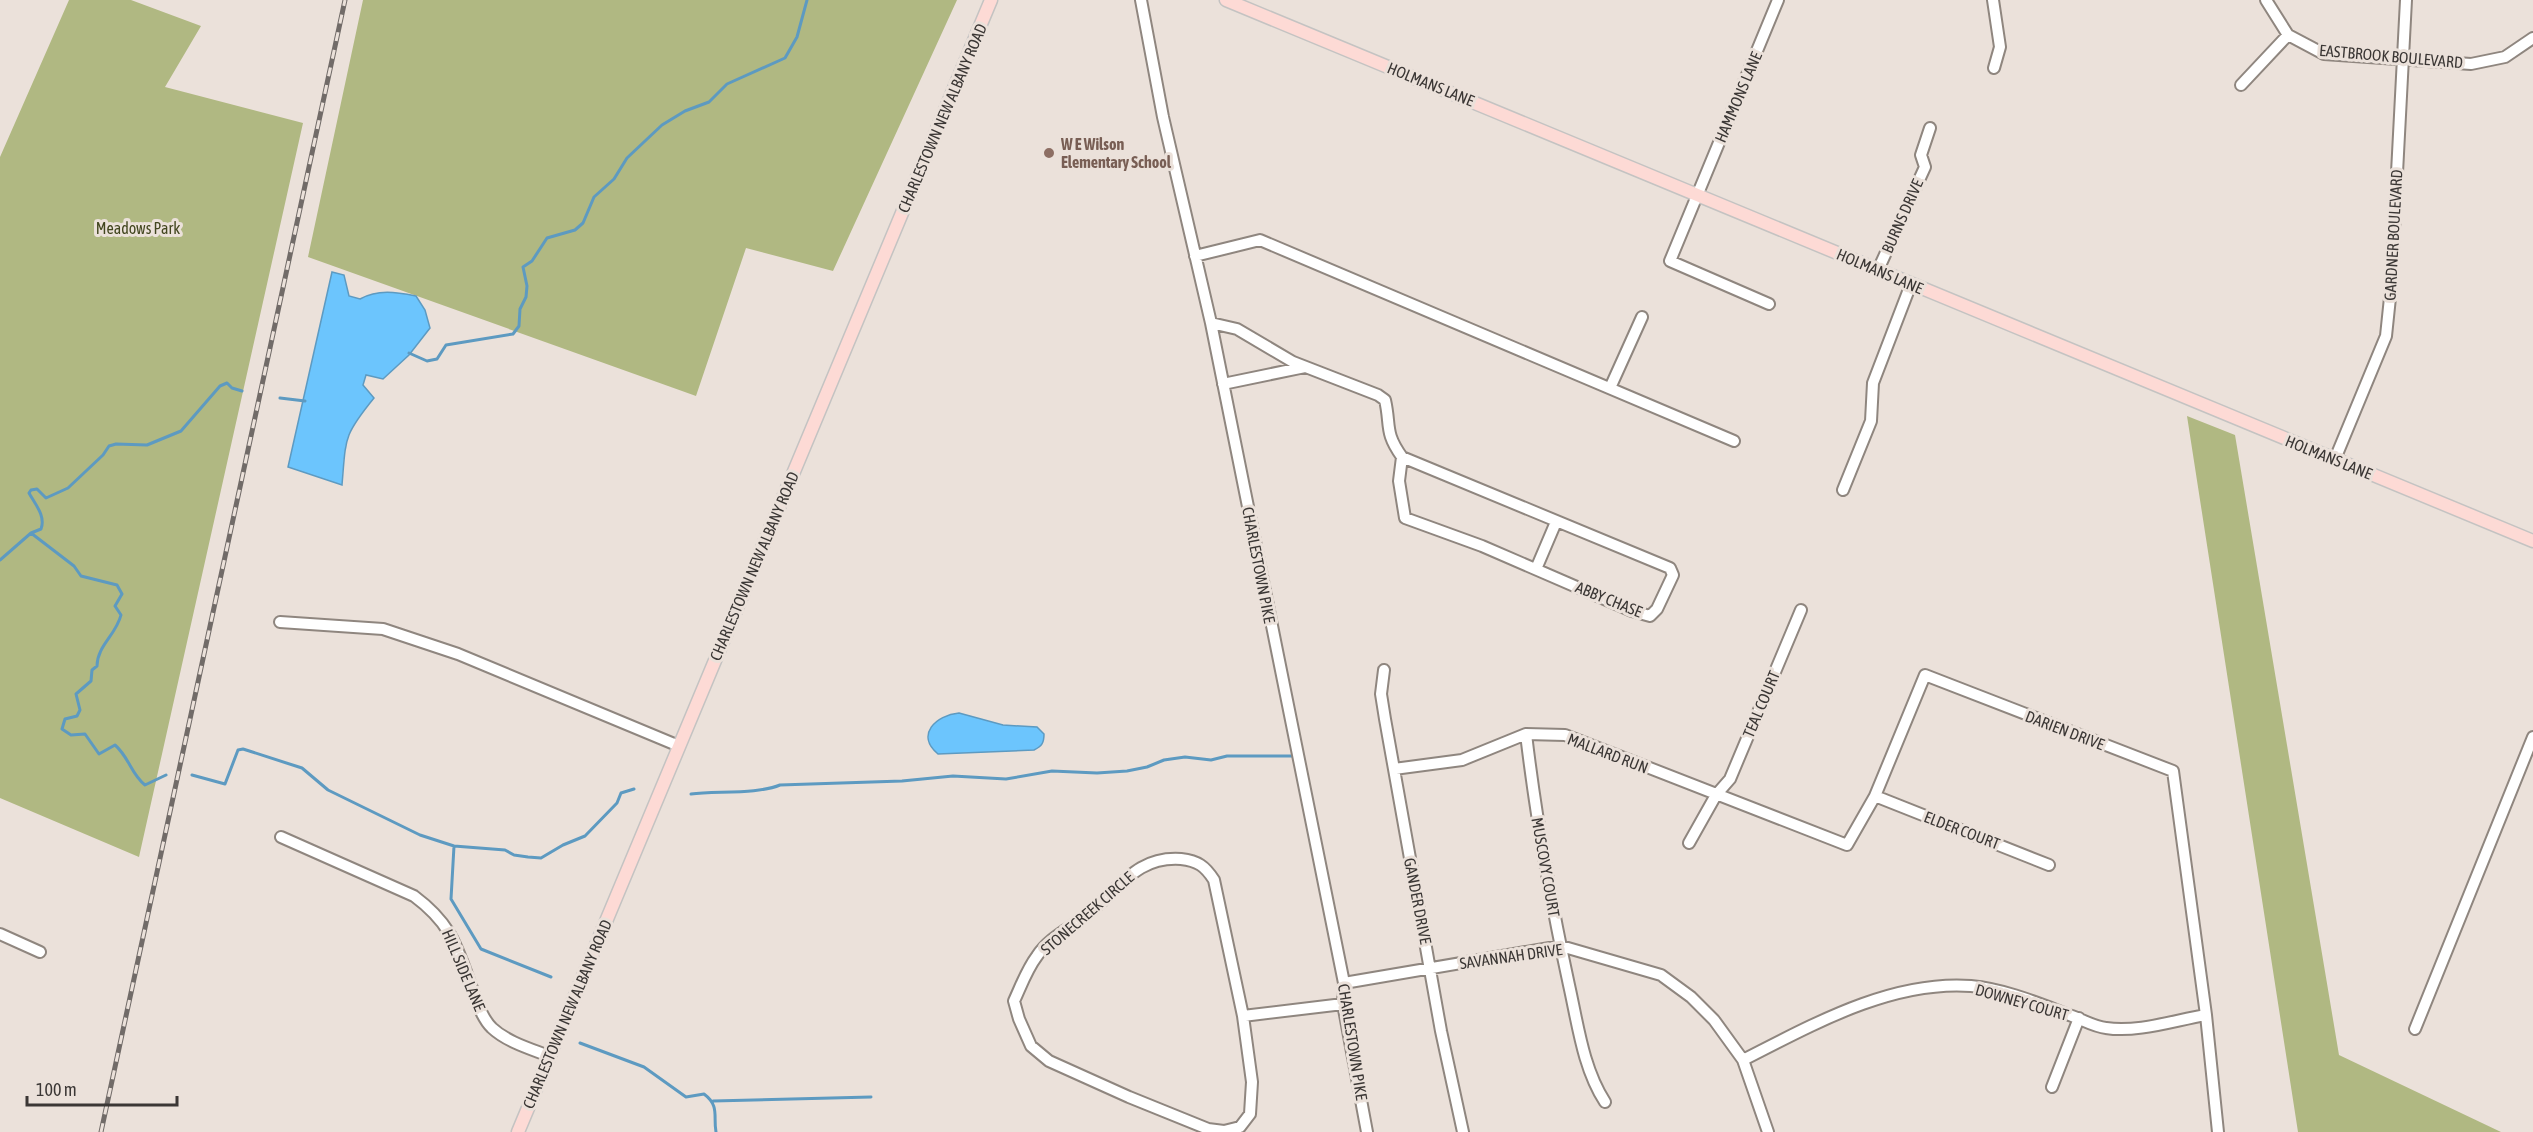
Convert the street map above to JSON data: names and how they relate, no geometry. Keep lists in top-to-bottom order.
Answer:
{
  "streets": {
    "main road": ["HOLMANS LANE", "CHARLESTOWN NEW ALBANY ROAD"],
    "street": [
      "EASTBROOK BOULEVARD",
      "HAMMONS LANE",
      "BURNS DRIVE",
      "GARDNER BOULEVARD",
      "CHARLESTOWN PIKE",
      "ABBY CHASE",
      "TEAL COURT",
      "DARIEN DRIVE",
      "MALLARD RUN",
      "ELDER COURT",
      "MUSCOVY COURT",
      "GANDER DRIVE",
      "STONECREEK CIRCLE",
      "SAVANNAH DRIVE",
      "HILL SIDE LANE",
      "DOWNEY COURT"
    ]
  },
  "crossings": [
    ["EASTBROOK BOULEVARD", "GARDNER BOULEVARD"],
    ["HOLMANS LANE", "HAMMONS LANE"],
    ["HOLMANS LANE", "BURNS DRIVE"],
    ["HOLMANS LANE", "GARDNER BOULEVARD"],
    ["CHARLESTOWN NEW ALBANY ROAD", "HILL SIDE LANE"],
    ["CHARLESTOWN PIKE", "SAVANNAH DRIVE"],
    ["TEAL COURT", "DARIEN DRIVE"],
    ["TEAL COURT", "MALLARD RUN"],
    ["DARIEN DRIVE", "MALLARD RUN"],
    ["DARIEN DRIVE", "ELDER COURT"],
    ["DARIEN DRIVE", "DOWNEY COURT"],
    ["MALLARD RUN", "MUSCOVY COURT"],
    ["MALLARD RUN", "GANDER DRIVE"],
    ["MUSCOVY COURT", "SAVANNAH DRIVE"],
    ["GANDER DRIVE", "SAVANNAH DRIVE"],
    ["SAVANNAH DRIVE", "DOWNEY COURT"]
  ],
  "parks": ["Meadows Park"],
  "places": ["W E Wilson Elementary School"],
  "scale_bar": "100 m"
}
